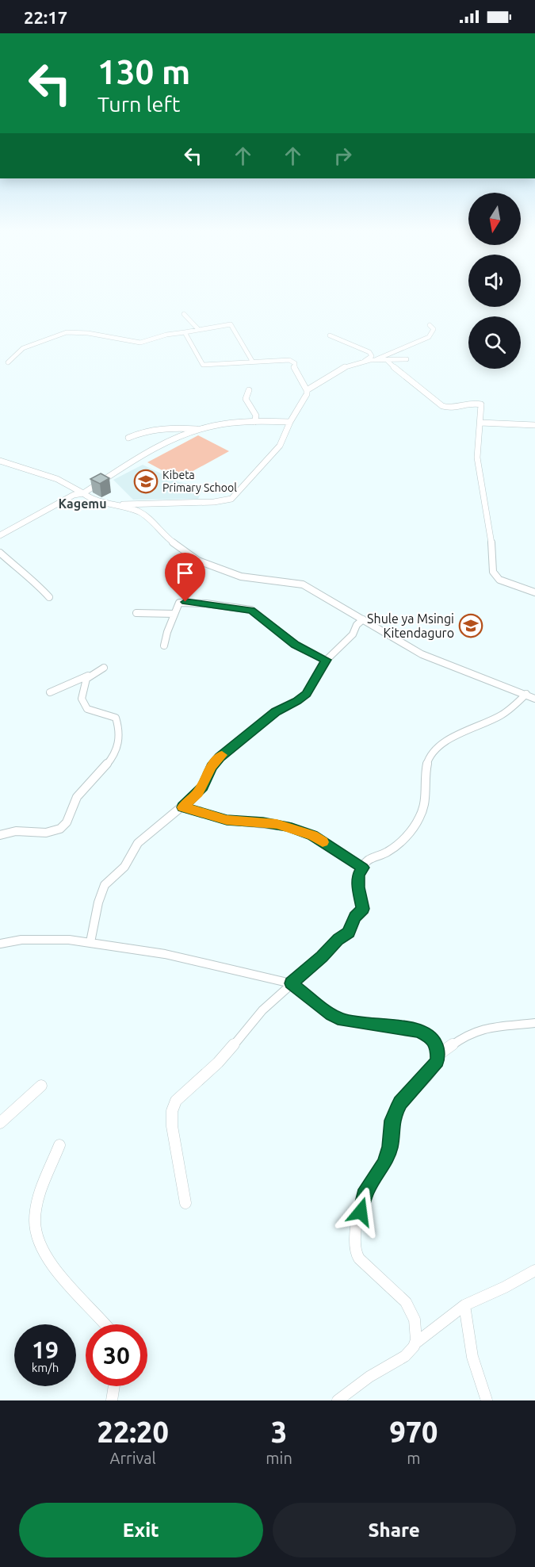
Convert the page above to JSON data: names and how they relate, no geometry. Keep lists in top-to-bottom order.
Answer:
{
  "districts": ["Kagemu"],
  "places": {
    "school or university": ["Kibeta Primary School", "Shule ya Msingi Kitendaguro"]
  },
  "north": "bottom",
  "page": {
    "status": "22:17",
    "turn": ["130 m", "Turn left"],
    "speed": "19 km/h",
    "limit": "30",
    "eta": [
      "22:20",
      "Arrival",
      "3",
      "min",
      "970",
      "m"
    ],
    "buttons": ["Exit", "Share"]
  }
}
